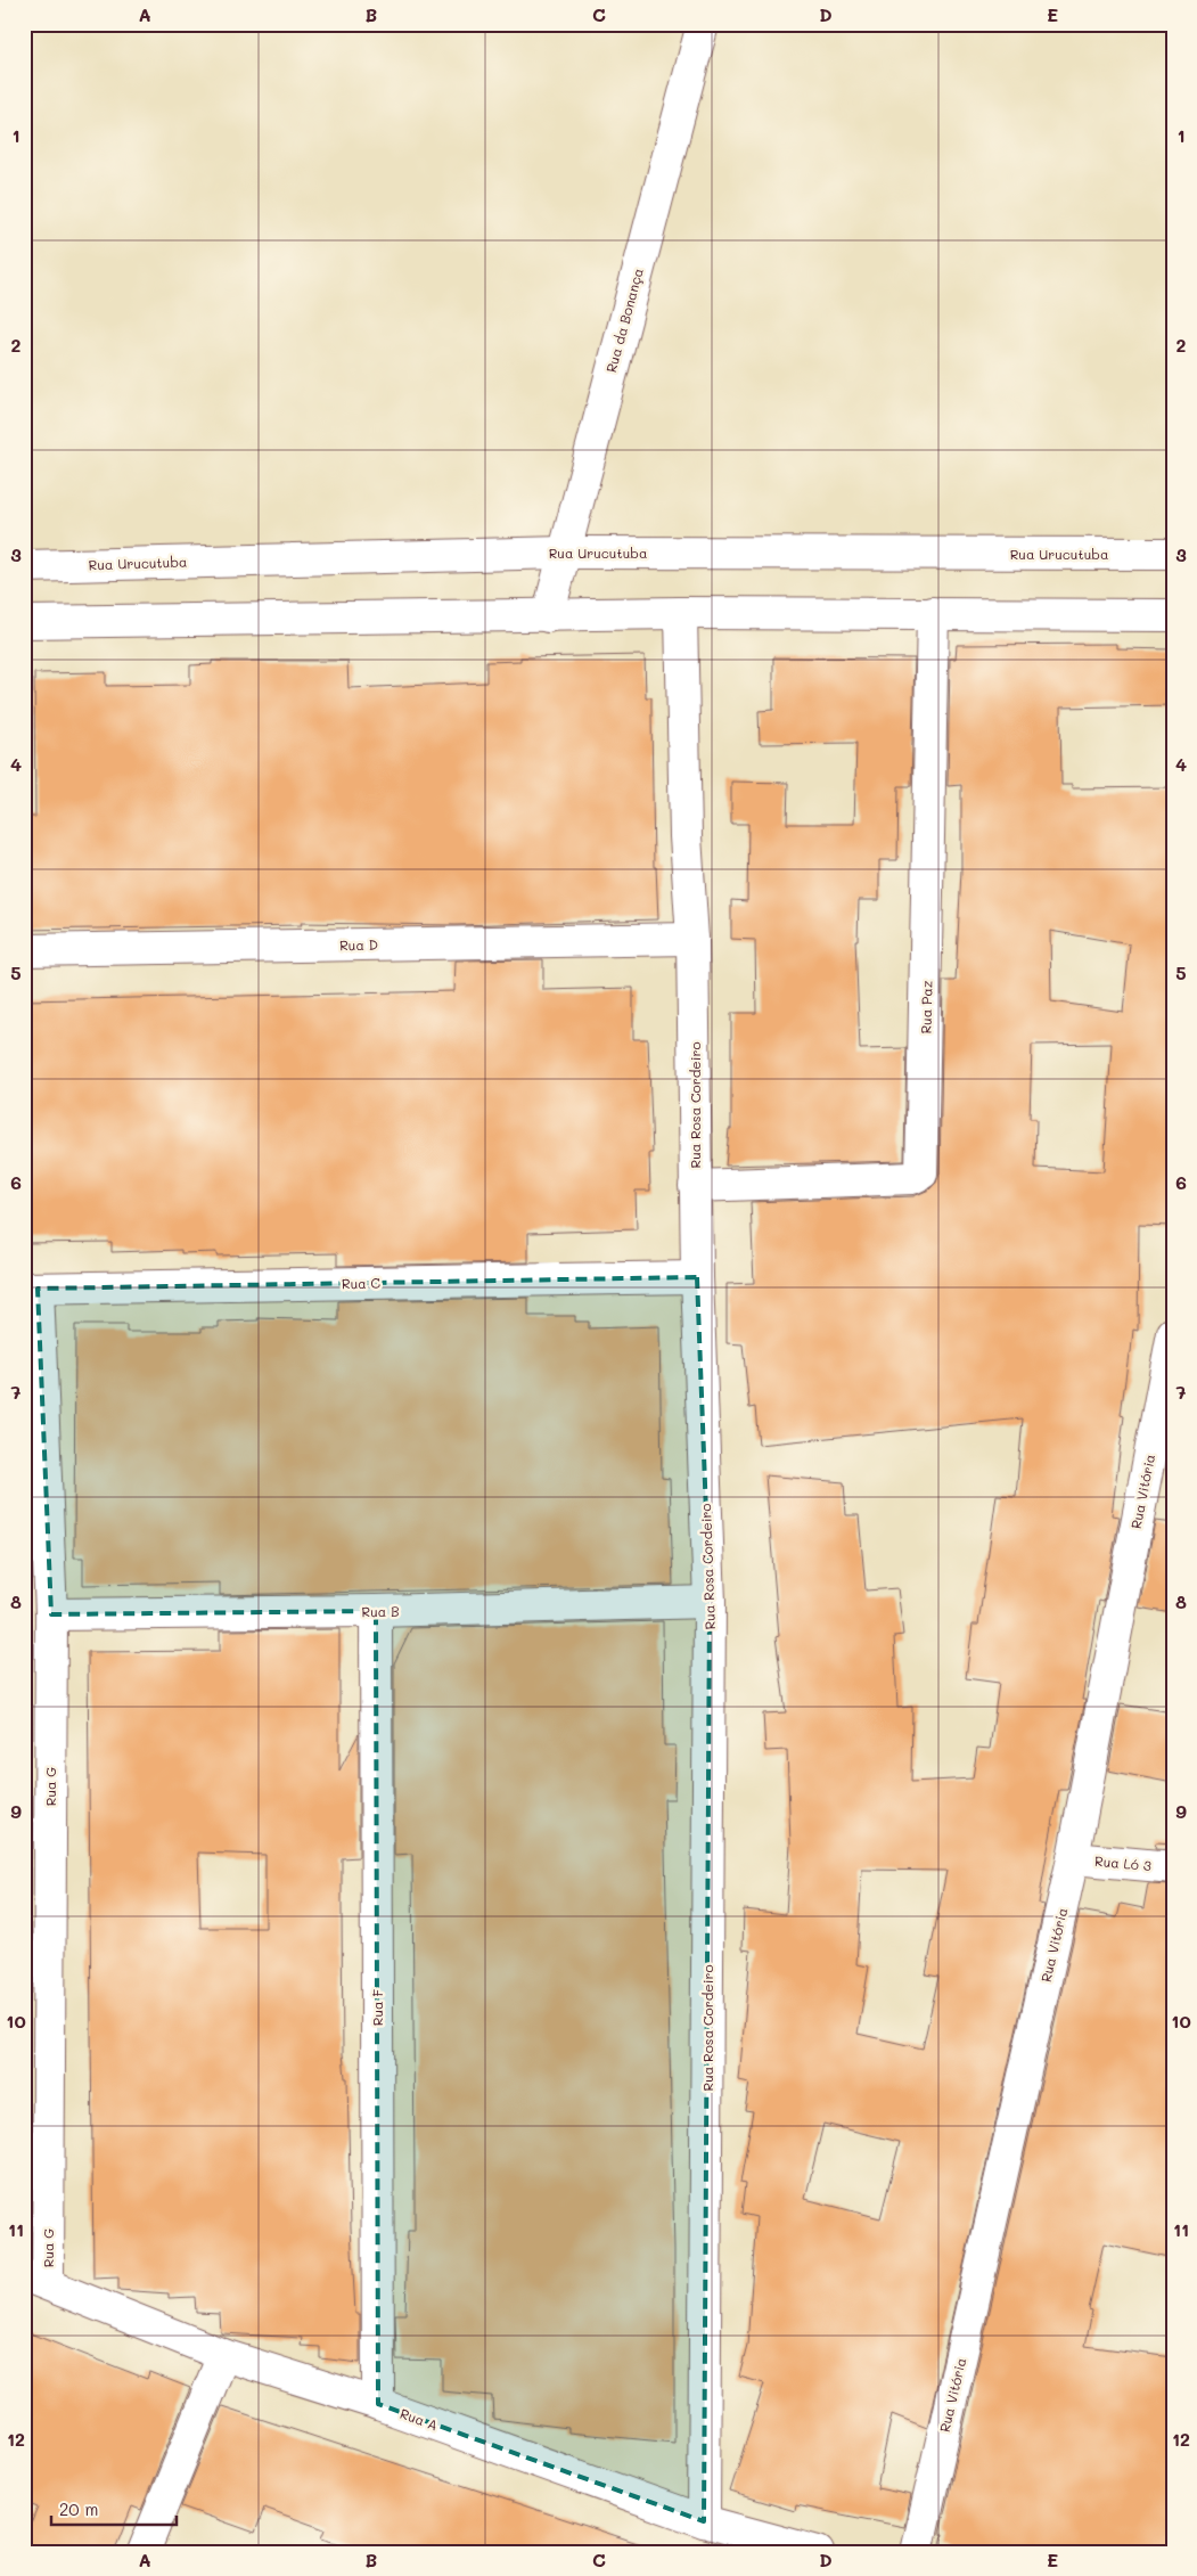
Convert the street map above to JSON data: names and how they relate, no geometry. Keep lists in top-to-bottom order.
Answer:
{
  "streets": {
    "street": [
      "Rua da Bonança",
      "Rua Urucutuba",
      "Rua D",
      "Rua Paz",
      "Rua Rosa Cordeiro",
      "Rua C",
      "Rua Vitória",
      "Rua B",
      "Rua G",
      "Rua Ló 3",
      "Rua F",
      "Rua A"
    ]
  },
  "crossings": [
    ["Rua da Bonança", "Rua Urucutuba"],
    ["Rua D", "Rua Rosa Cordeiro"],
    ["Rua Paz", "Rua Rosa Cordeiro"],
    ["Rua Rosa Cordeiro", "Rua C"],
    ["Rua Rosa Cordeiro", "Rua B"],
    ["Rua Rosa Cordeiro", "Rua A"],
    ["Rua C", "Rua G"],
    ["Rua Vitória", "Rua Ló 3"],
    ["Rua B", "Rua G"],
    ["Rua B", "Rua F"],
    ["Rua G", "Rua A"],
    ["Rua F", "Rua A"]
  ],
  "scale_bar": "20 m",
  "grid": {
    "columns": [
      "A",
      "B",
      "C",
      "D",
      "E"
    ],
    "rows": [
      "1",
      "2",
      "3",
      "4",
      "5",
      "6",
      "7",
      "8",
      "9",
      "10",
      "11",
      "12"
    ]
  }
}
